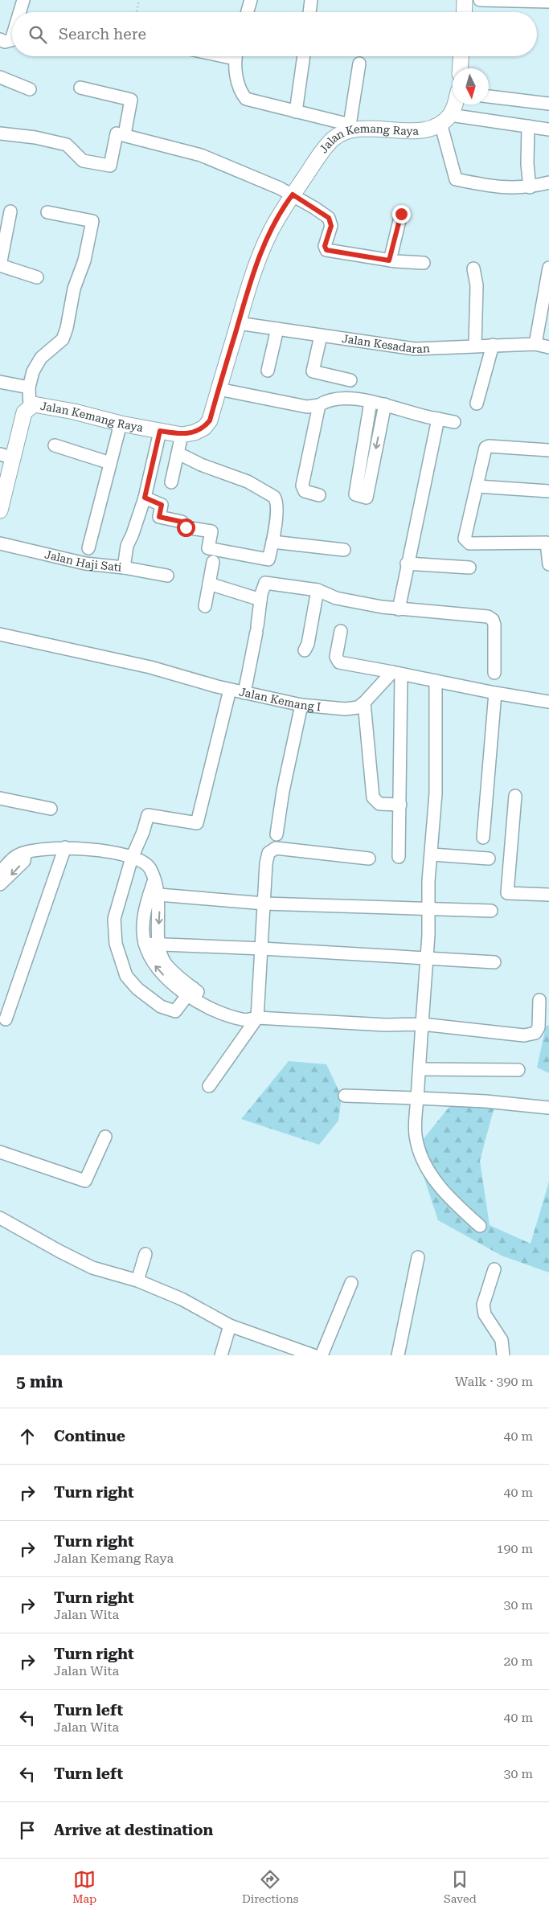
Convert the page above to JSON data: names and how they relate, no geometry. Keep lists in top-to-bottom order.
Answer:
{
  "streets": {
    "street": [
      "Jalan Kemang Raya",
      "Jalan Kesadaran",
      "Jalan Haji Sati",
      "Jalan Kemang I"
    ]
  },
  "crossings": [
    ["Jalan Kemang Raya", "Jalan Kesadaran"]
  ],
  "north": "bottom",
  "page": {
    "search": "Search here",
    "heading": ["5 min", "Walk · 390 m"],
    "list": [
      ["Continue", "40 m"],
      ["Turn right", "40 m"],
      ["Turn right", "Jalan Kemang Raya", "190 m"],
      ["Turn right", "Jalan Wita", "30 m"],
      ["Turn right", "Jalan Wita", "20 m"],
      ["Turn left", "Jalan Wita", "40 m"],
      ["Turn left", "30 m"],
      "Arrive at destination"
    ],
    "nav": ["Map", "Directions", "Saved"]
  }
}
